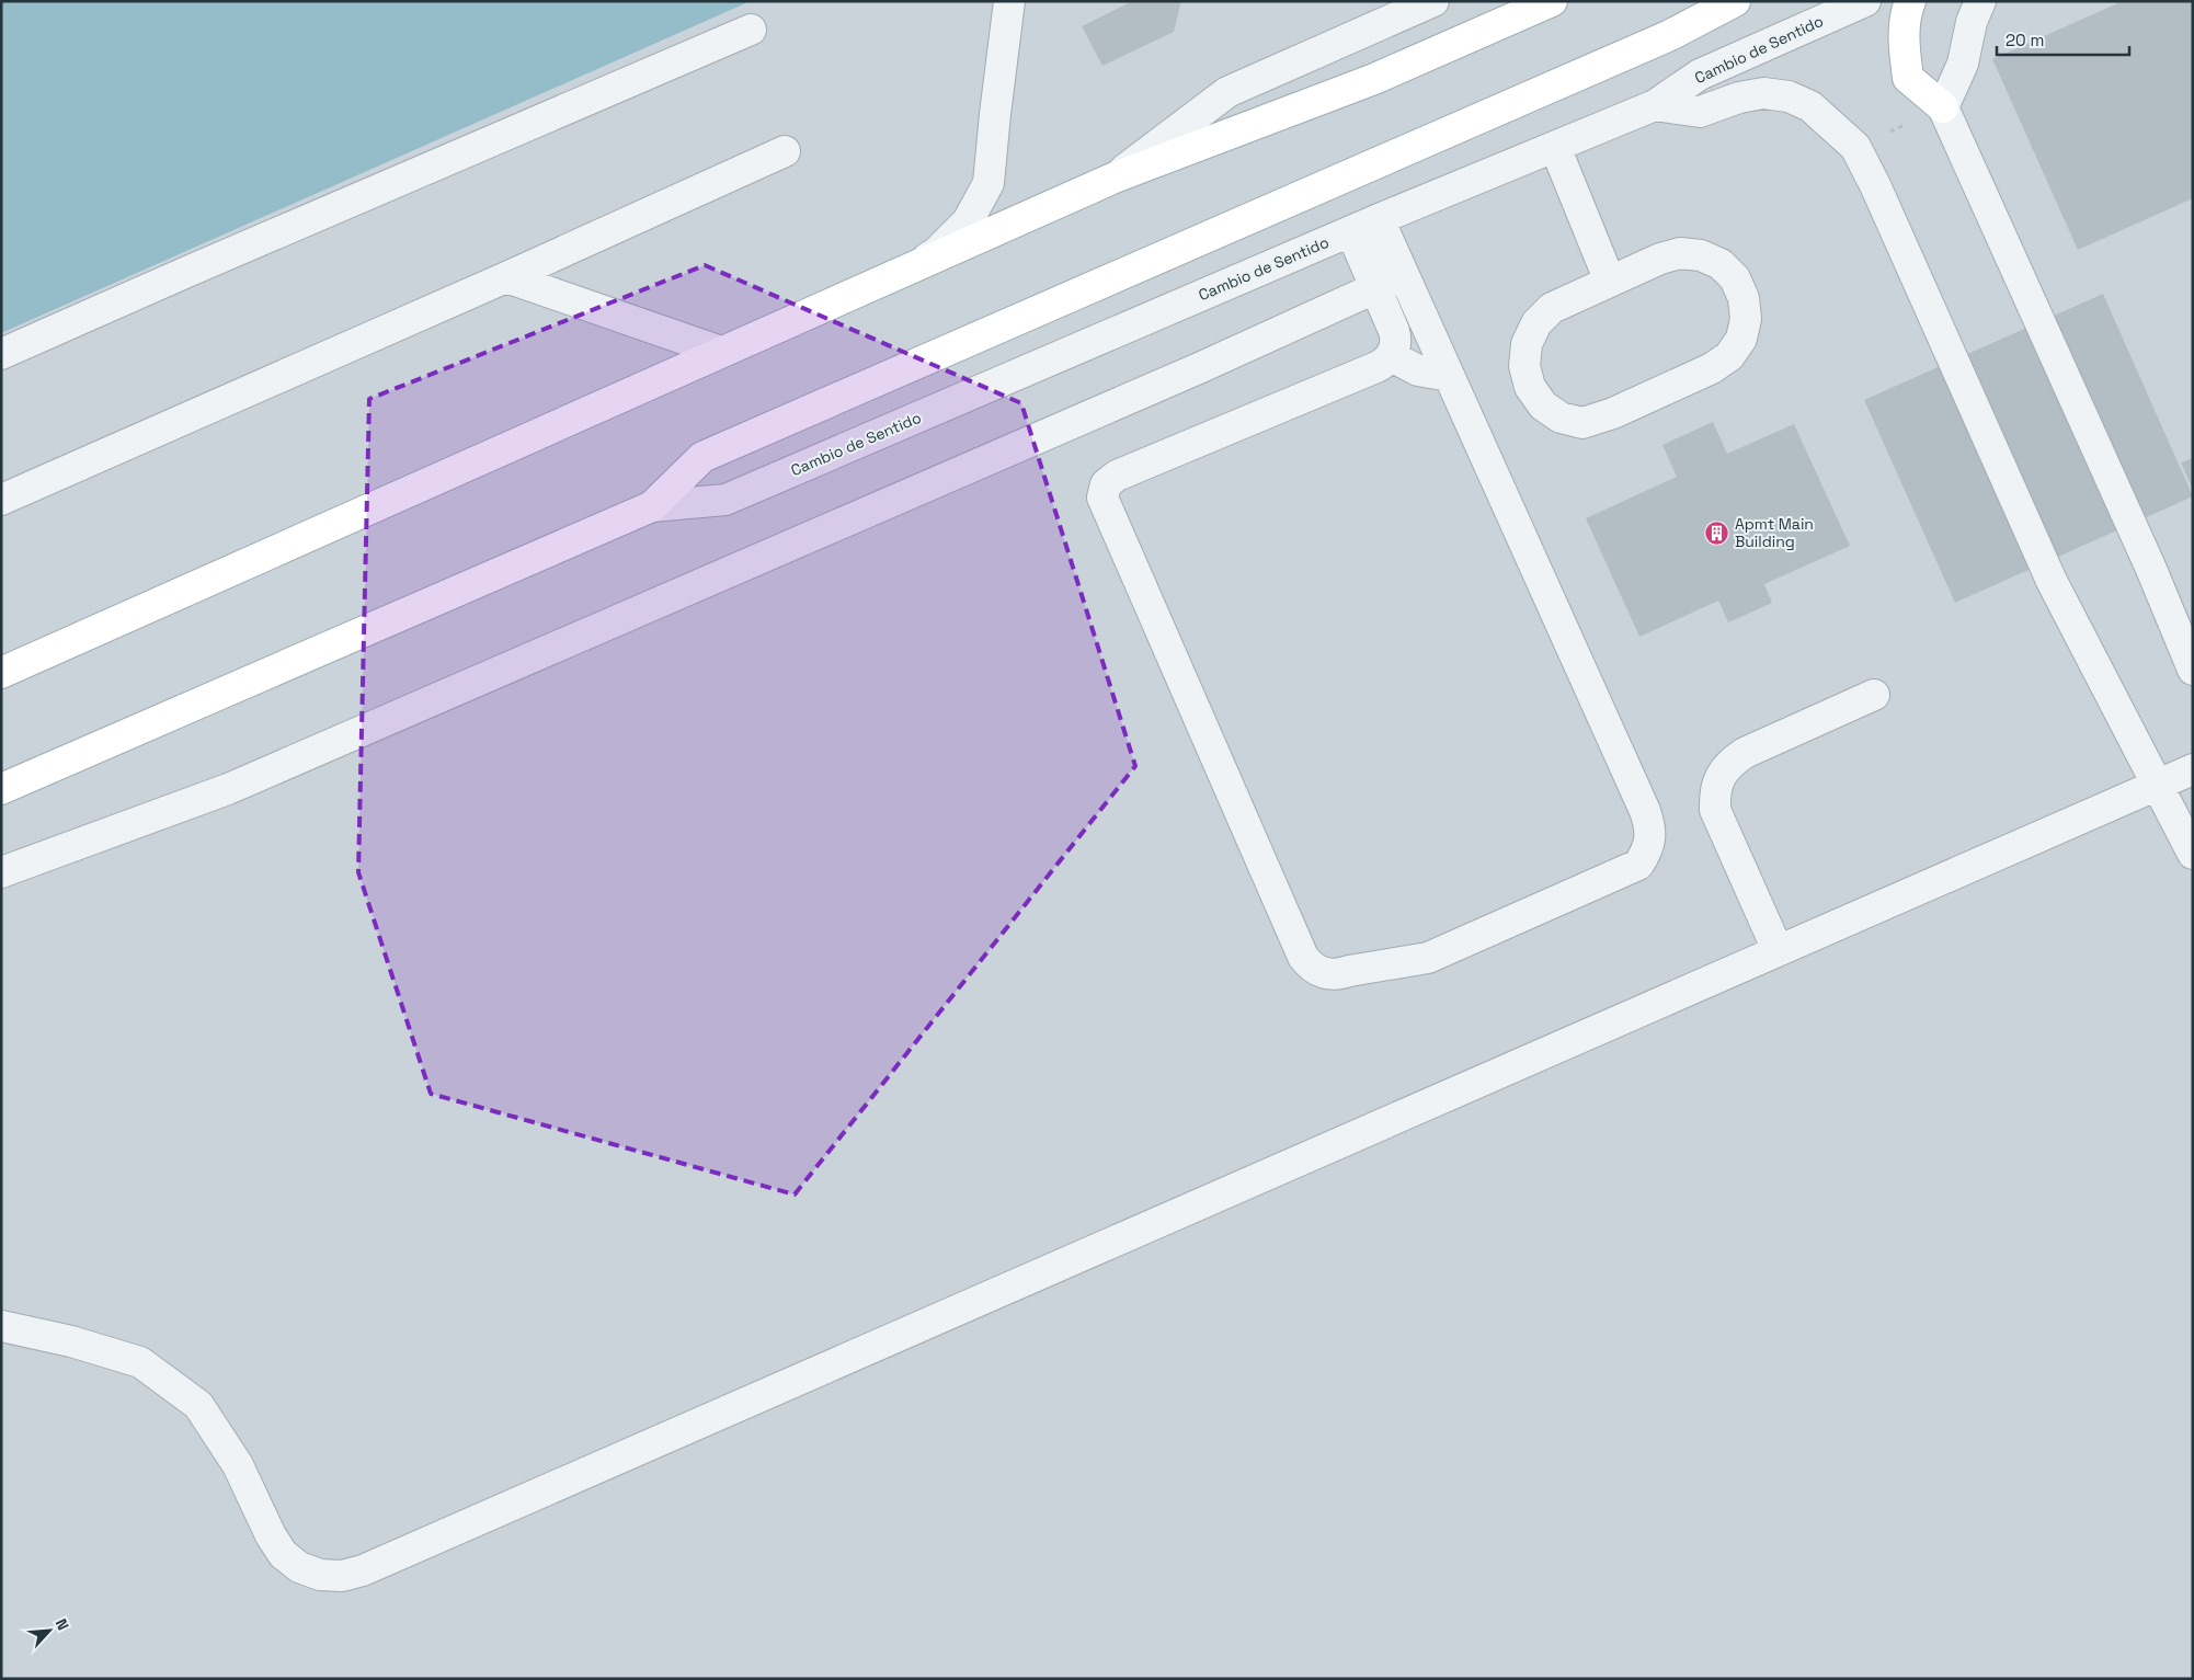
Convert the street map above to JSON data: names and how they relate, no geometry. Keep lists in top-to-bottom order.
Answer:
{
  "streets": {
    "street": ["Cambio de Sentido"]
  },
  "places": {
    "building": ["Apmt Main Building"]
  },
  "scale_bar": "20 m",
  "north": "top right"
}
